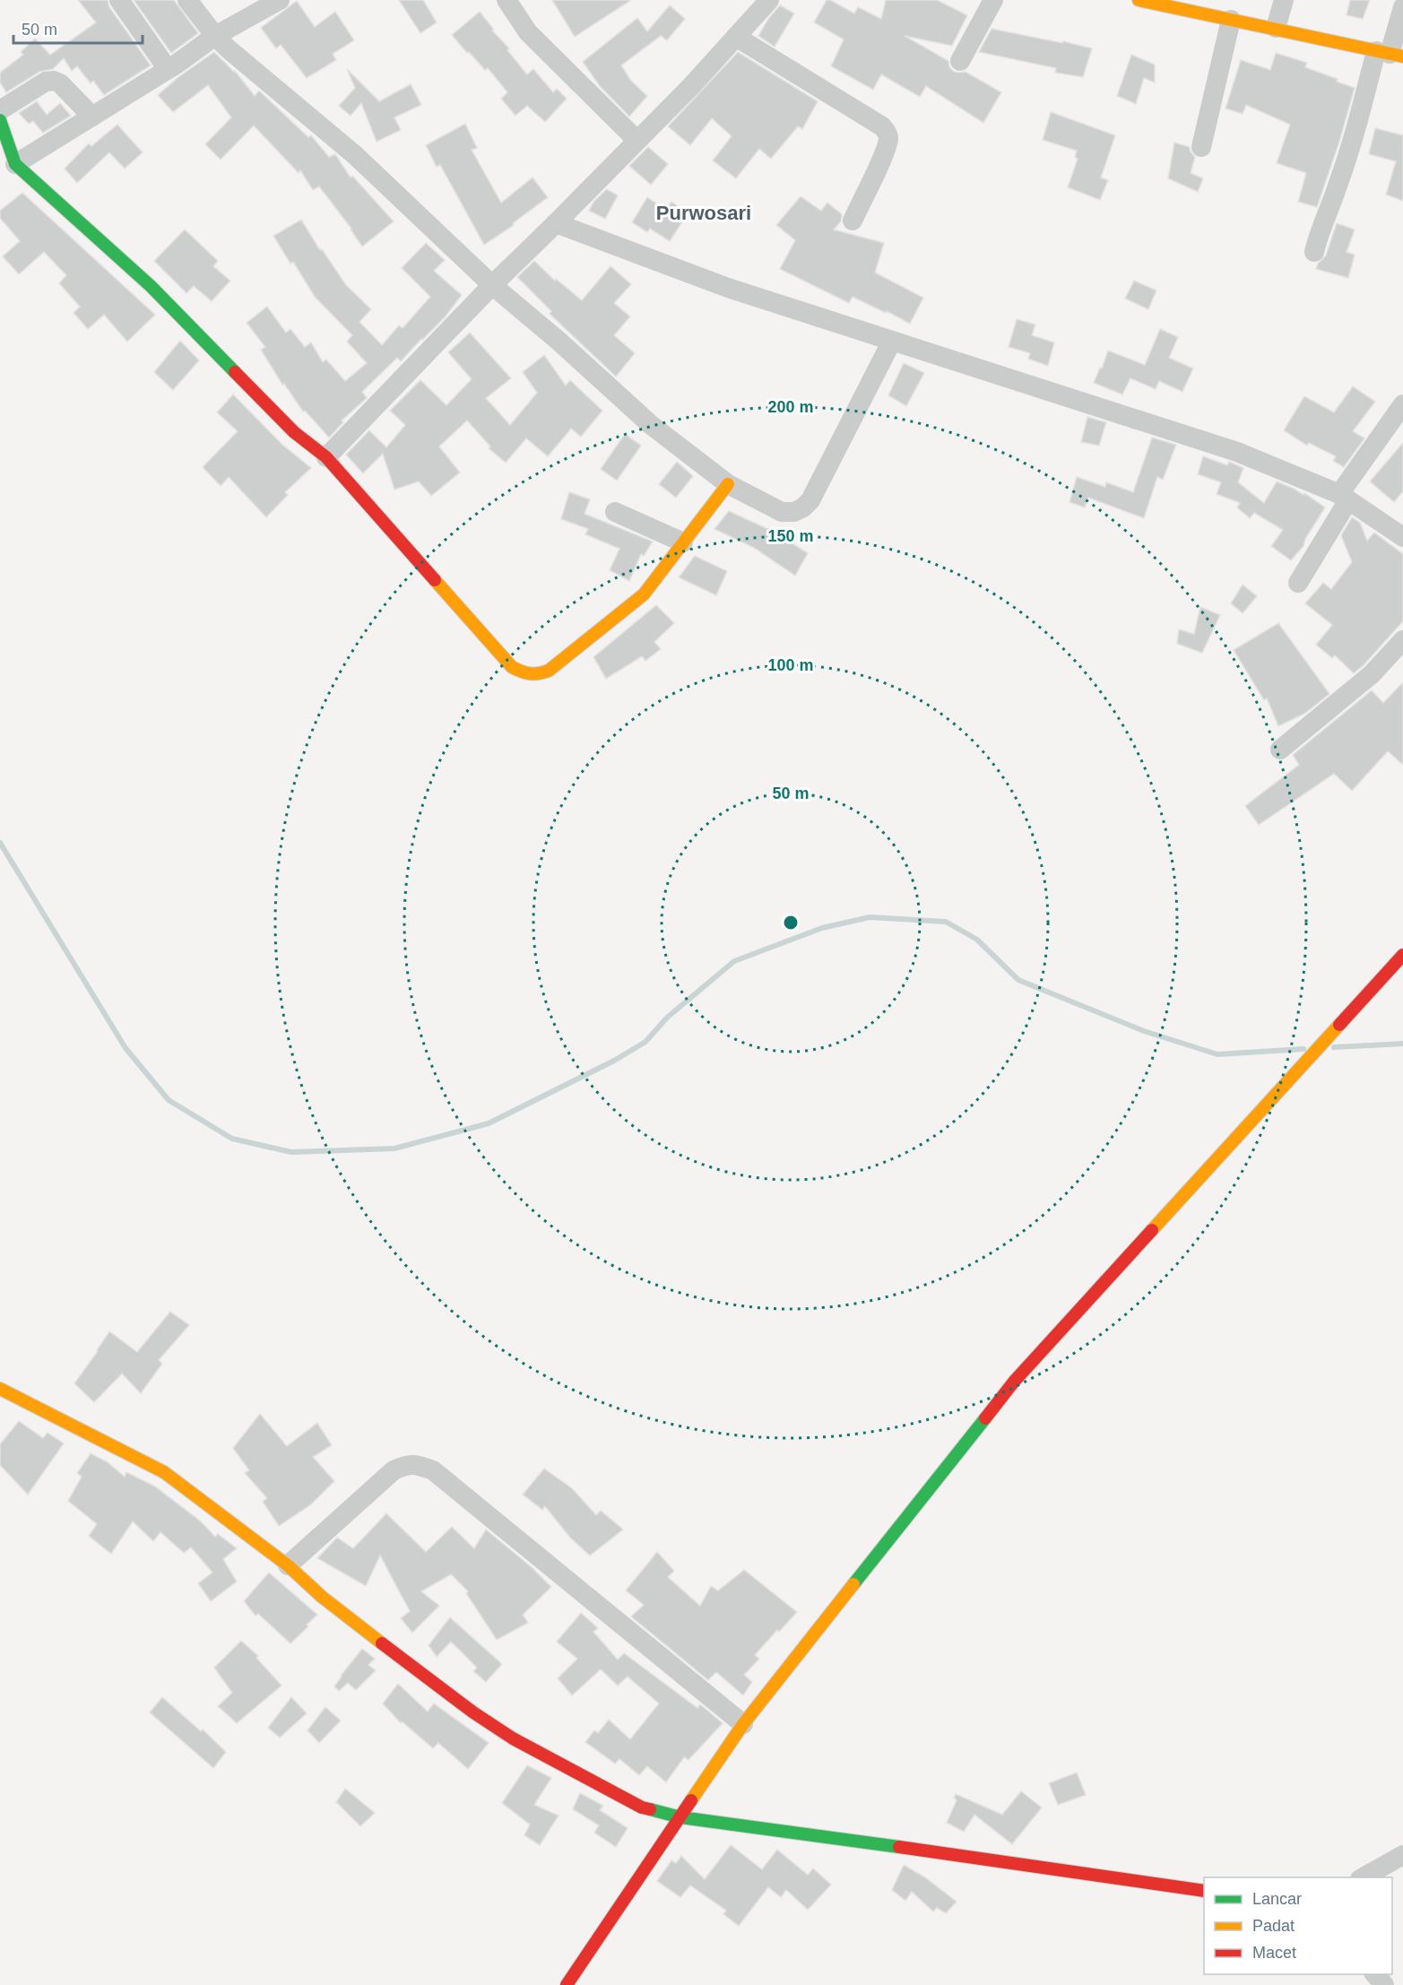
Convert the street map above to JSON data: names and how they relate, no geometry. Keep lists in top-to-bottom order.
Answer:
{
  "districts": ["Purwosari"],
  "legend": ["Lancar", "Padat", "Macet"],
  "scale_bar": "50 m",
  "rings": [
    "200 m",
    "150 m",
    "100 m",
    "50 m"
  ]
}
